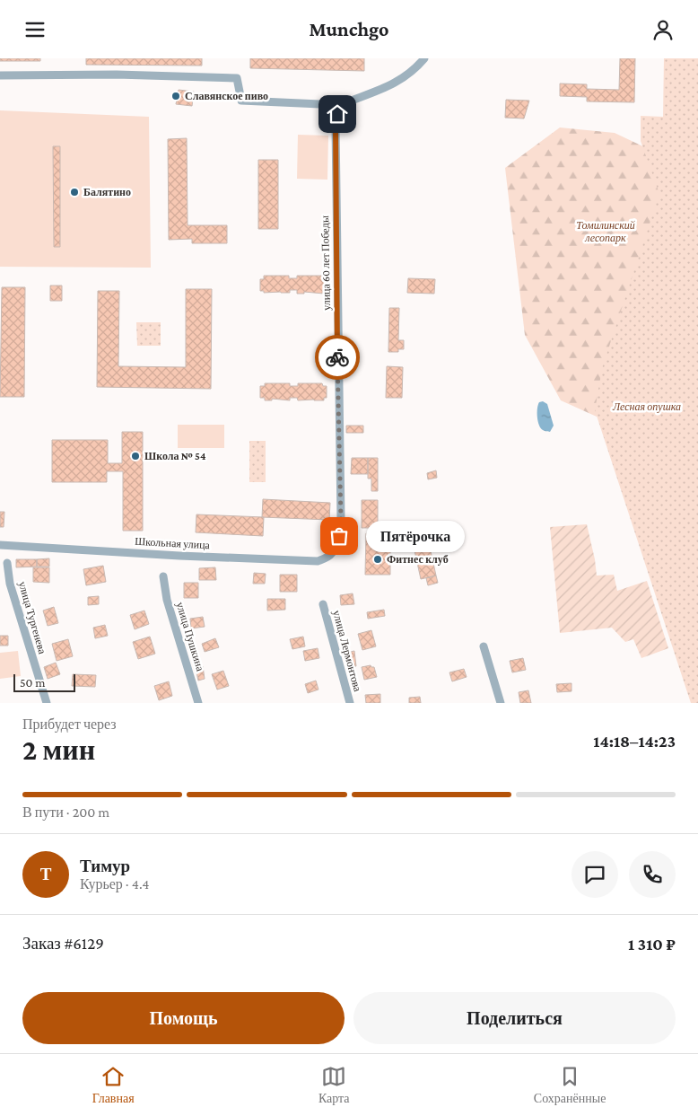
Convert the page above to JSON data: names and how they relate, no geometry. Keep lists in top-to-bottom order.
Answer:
{
  "streets": {
    "street": [
      "улица 60 лет Победы",
      "Школьная улица",
      "улица Тургенева",
      "улица Пушкина",
      "улица Лермонтова"
    ]
  },
  "crossings": [
    ["улица 60 лет Победы", "Школьная улица"]
  ],
  "parks": ["Томилинский лесопарк", "Лесная опушка"],
  "places": [
    "Славянское пиво",
    "Балятино",
    "Школа № 54",
    "Пятёрочка",
    "Фитнес клуб"
  ],
  "scale_bar": "50 m",
  "page": {
    "header": "Munchgo",
    "bubble": "Пятёрочка",
    "scale": "50 m",
    "heading": ["2 мин", "Прибудет через", "14:18–14:23"],
    "panel": [
      "Тимур",
      "Курьер · 4.4",
      "Заказ #6129",
      "1 310 ₽"
    ],
    "bar": "В пути · 200 m",
    "round": "Т",
    "buttons": ["Помощь", "Поделиться"],
    "tabs": ["Главная", "Карта", "Сохранённые"]
  }
}
